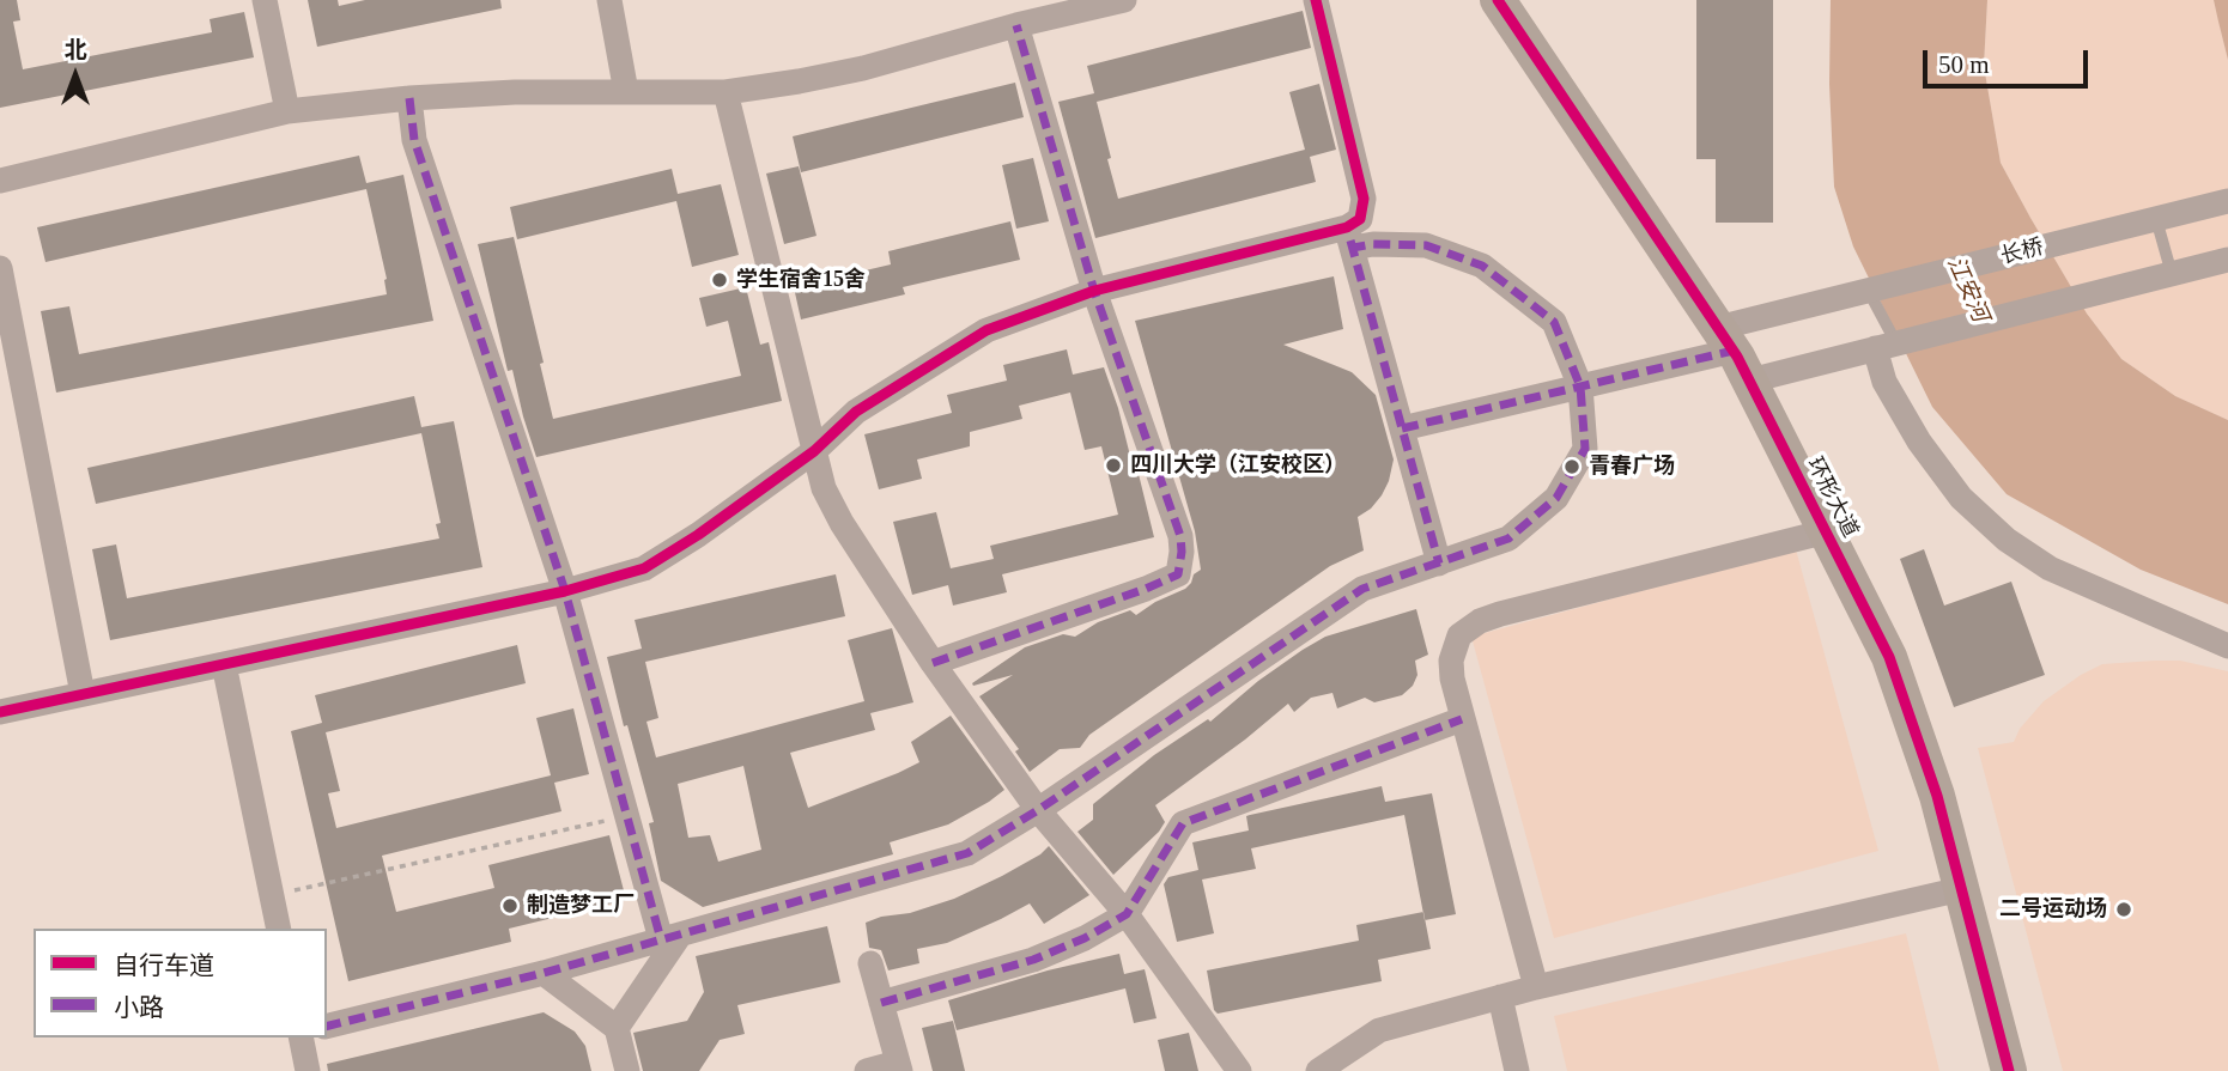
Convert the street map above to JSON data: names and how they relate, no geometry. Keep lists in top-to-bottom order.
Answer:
{
  "streets": {
    "street": ["长桥", "环形大道"]
  },
  "crossings": [
    ["长桥", "环形大道"]
  ],
  "water": ["江安河"],
  "places": [
    "学生宿舍15舍",
    "四川大学（江安校区）",
    "青春广场",
    "制造梦工厂",
    "二号运动场"
  ],
  "legend": ["自行车道", "小路"],
  "scale_bar": "50 m",
  "north": "top"
}
